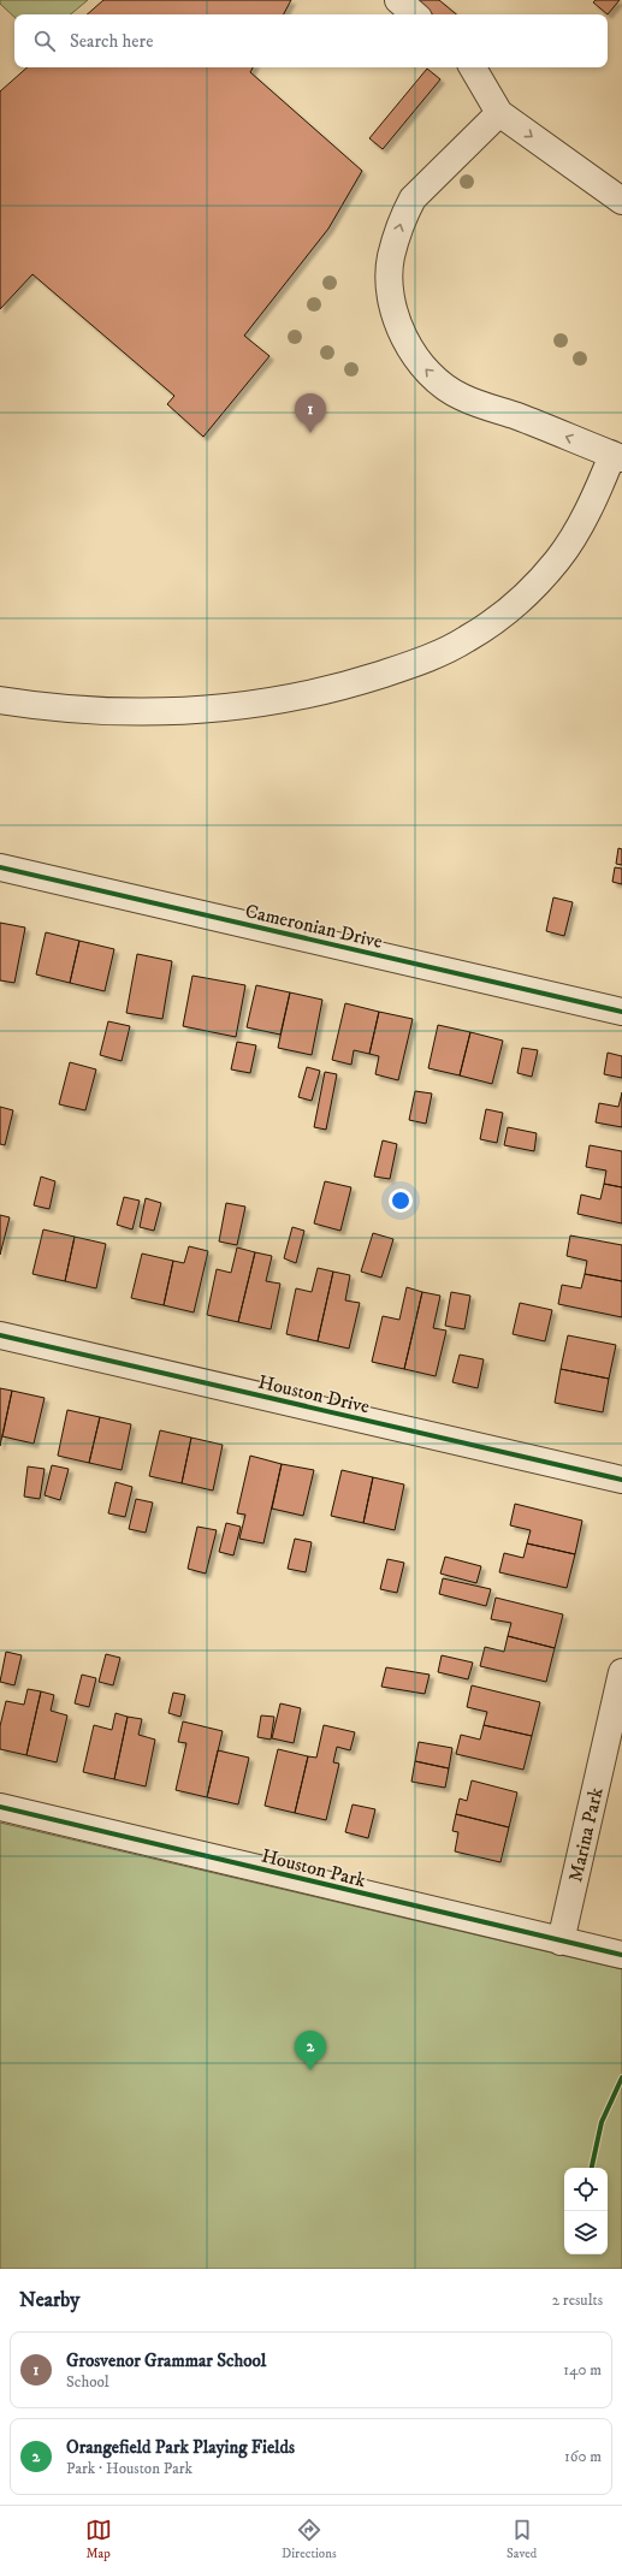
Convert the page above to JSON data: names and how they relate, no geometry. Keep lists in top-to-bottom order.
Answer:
{
  "streets": {
    "street": [
      "Cameronian Drive",
      "Houston Drive",
      "Marina Park",
      "Houston Park"
    ]
  },
  "crossings": [
    ["Marina Park", "Houston Park"]
  ],
  "page": {
    "search": "Search here",
    "pins": ["1", "2"],
    "heading": ["Nearby", "2 results"],
    "list": [
      {
        "mark": "1",
        "name": "Grosvenor Grammar School",
        "note": "School",
        "value": "140 m"
      },
      {
        "mark": "2",
        "name": "Orangefield Park Playing Fields",
        "note": "Park · Houston Park",
        "value": "160 m"
      }
    ],
    "nav": ["Map", "Directions", "Saved"]
  }
}
